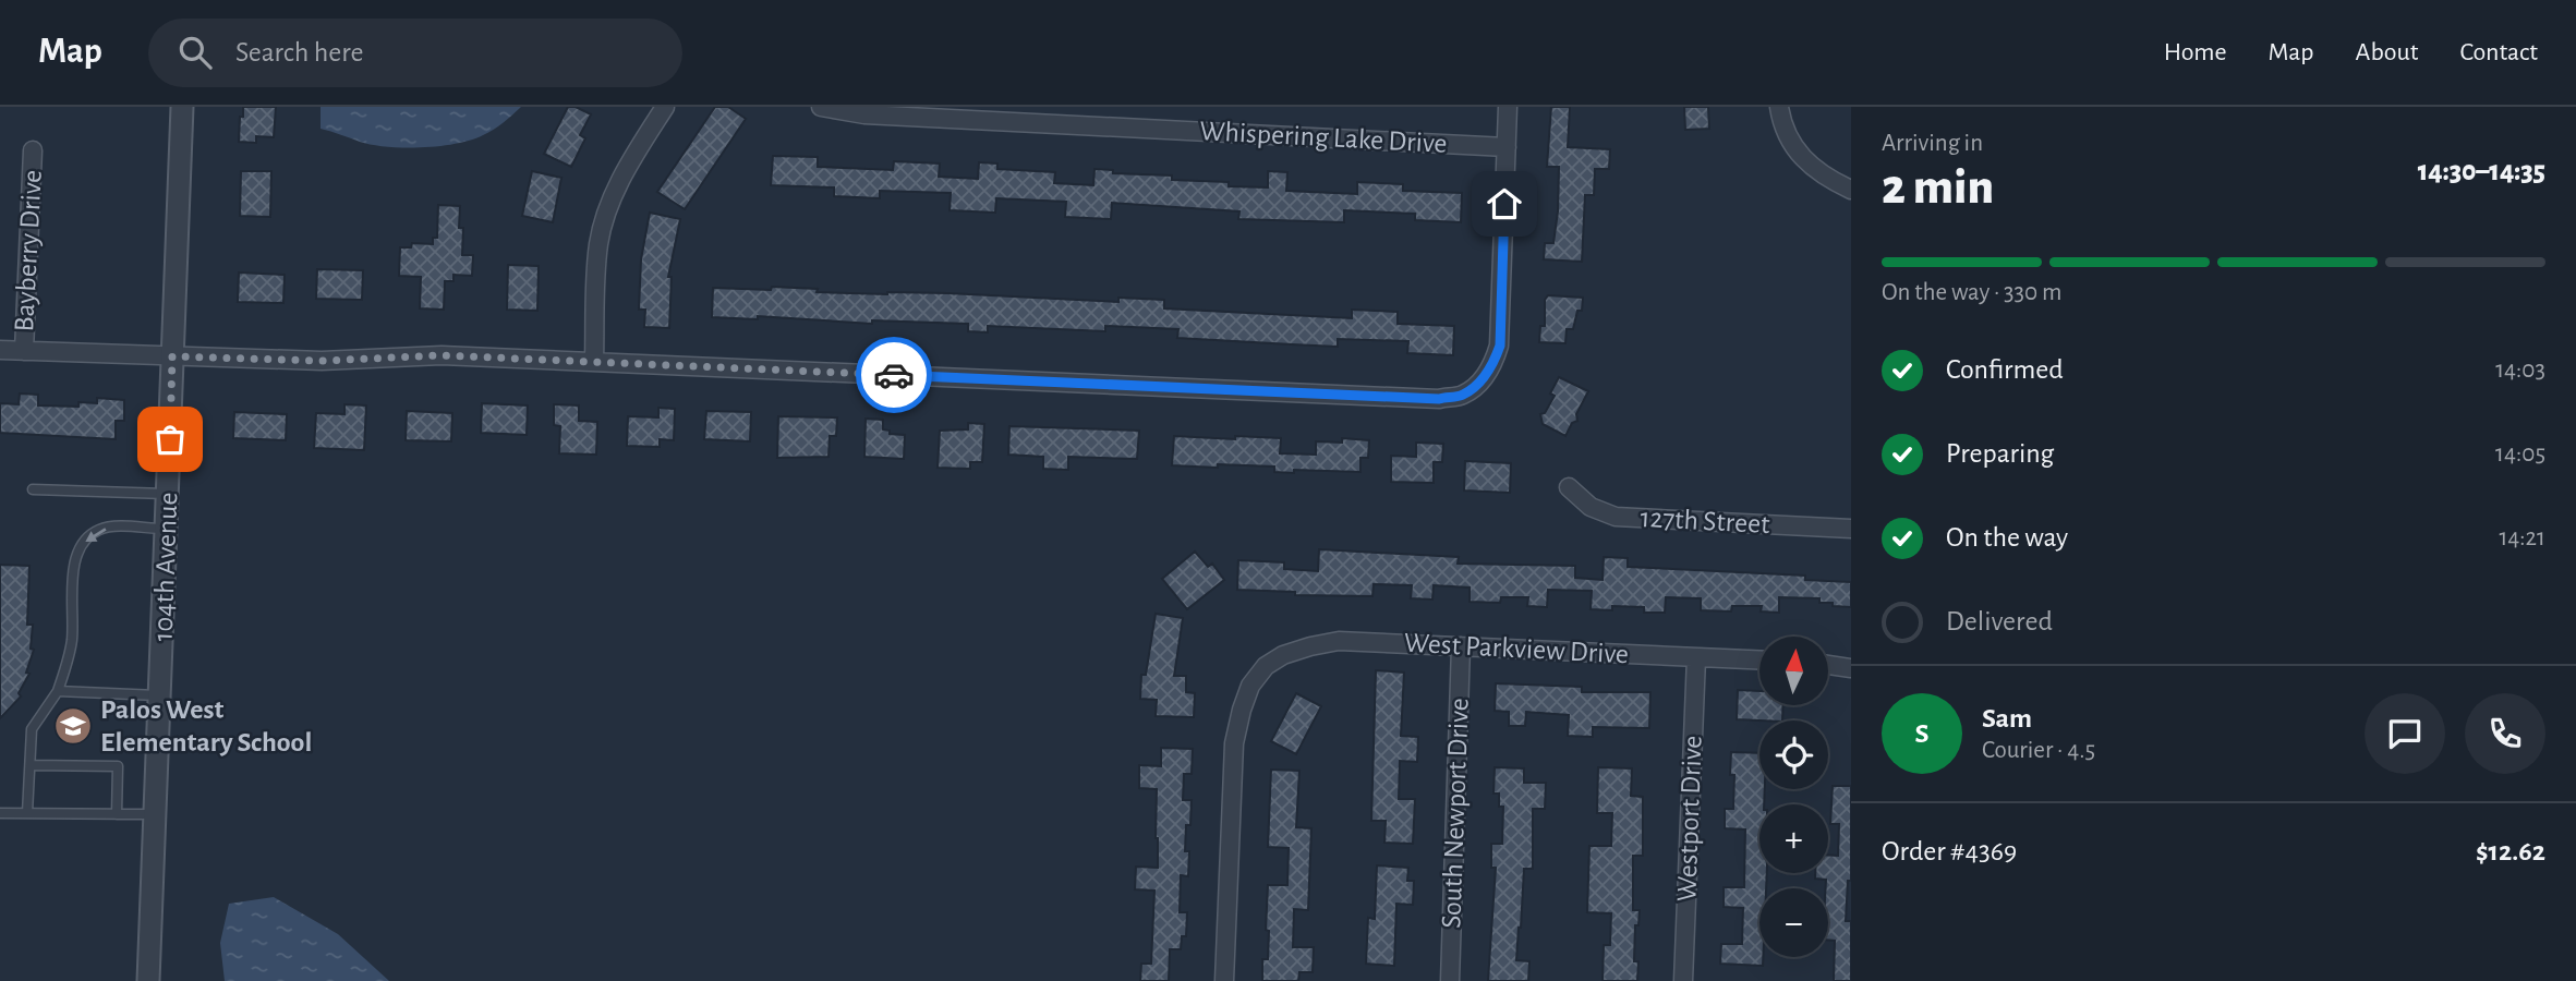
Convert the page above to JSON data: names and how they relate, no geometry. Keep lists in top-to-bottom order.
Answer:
{
  "streets": {
    "street": [
      "Whispering Lake Drive",
      "Bayberry Drive",
      "127th Street",
      "104th Avenue",
      "West Parkview Drive",
      "South Newport Drive",
      "Westport Drive"
    ]
  },
  "crossings": [
    ["West Parkview Drive", "South Newport Drive"],
    ["West Parkview Drive", "Westport Drive"]
  ],
  "places": {
    "school or university": ["Palos West Elementary School"]
  },
  "north": "top",
  "page": {
    "header": "Map",
    "search": "Search here",
    "nav": [
      "Home",
      "Map",
      "About",
      "Contact"
    ],
    "heading": ["2 min", "Arriving in", "14:30–14:35"],
    "panel": [
      "Sam",
      "Courier · 4.5",
      "Order #4369",
      "$12.62"
    ],
    "bar": "On the way · 330 m",
    "list": [
      ["Confirmed", "14:03"],
      ["Preparing", "14:05"],
      ["On the way", "14:21"],
      "Delivered"
    ],
    "map_buttons": ["+", "−"],
    "round": "S"
  }
}
